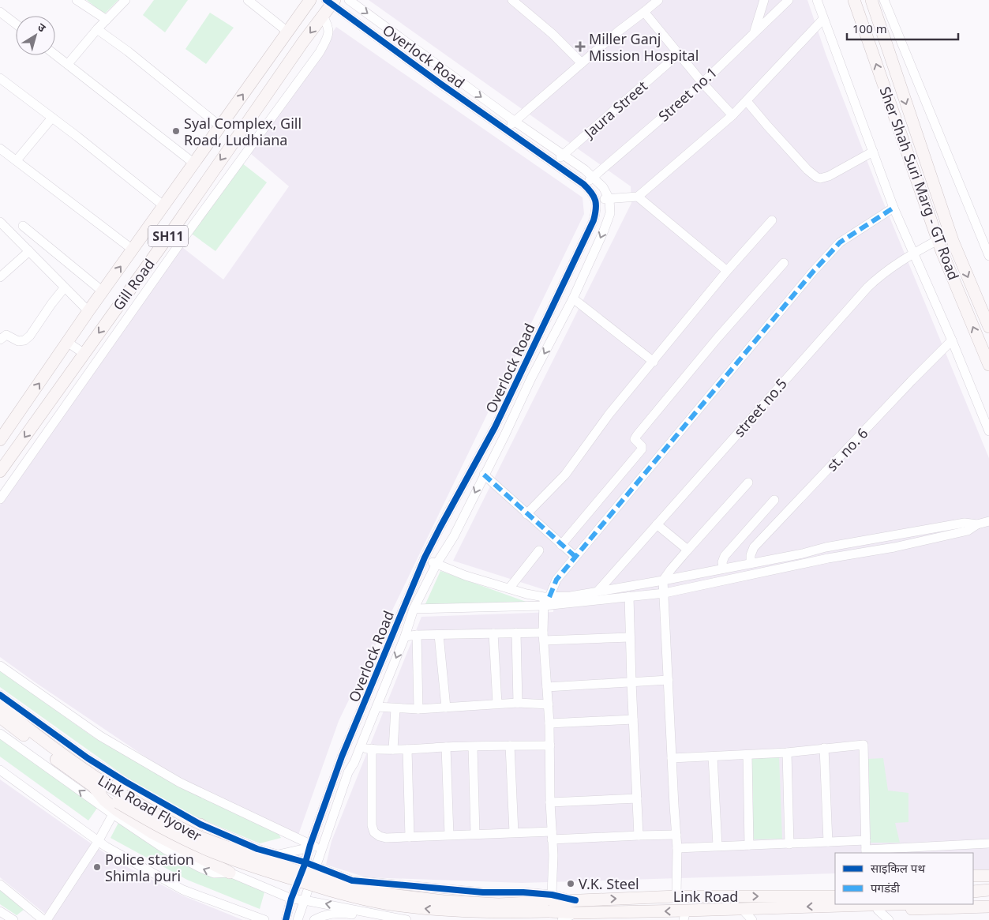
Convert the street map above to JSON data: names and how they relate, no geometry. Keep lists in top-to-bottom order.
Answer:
{
  "streets": {
    "main road": [
      "Sher Shah Suri Marg - GT Road",
      "SH11",
      "Gill Road",
      "Link Road Flyover",
      "Link Road"
    ],
    "street": [
      "Overlock Road",
      "Street no.1",
      "Jaura Street",
      "street no.5",
      "st. no. 6"
    ]
  },
  "crossings": [
    ["Overlock Road", "Street no.1"],
    ["Overlock Road", "Jaura Street"],
    ["Overlock Road", "Gill Road"],
    ["Sher Shah Suri Marg - GT Road", "street no.5"],
    ["Link Road Flyover", "Link Road"]
  ],
  "places": {
    "health": ["Miller Ganj Mission Hospital"],
    "other": ["Syal Complex, Gill Road, Ludhiana", "Police station Shimla puri", "V.K. Steel"]
  },
  "legend": ["साइकिल पथ", "पगडंडी"],
  "scale_bar": "100 m",
  "north": "top right"
}
